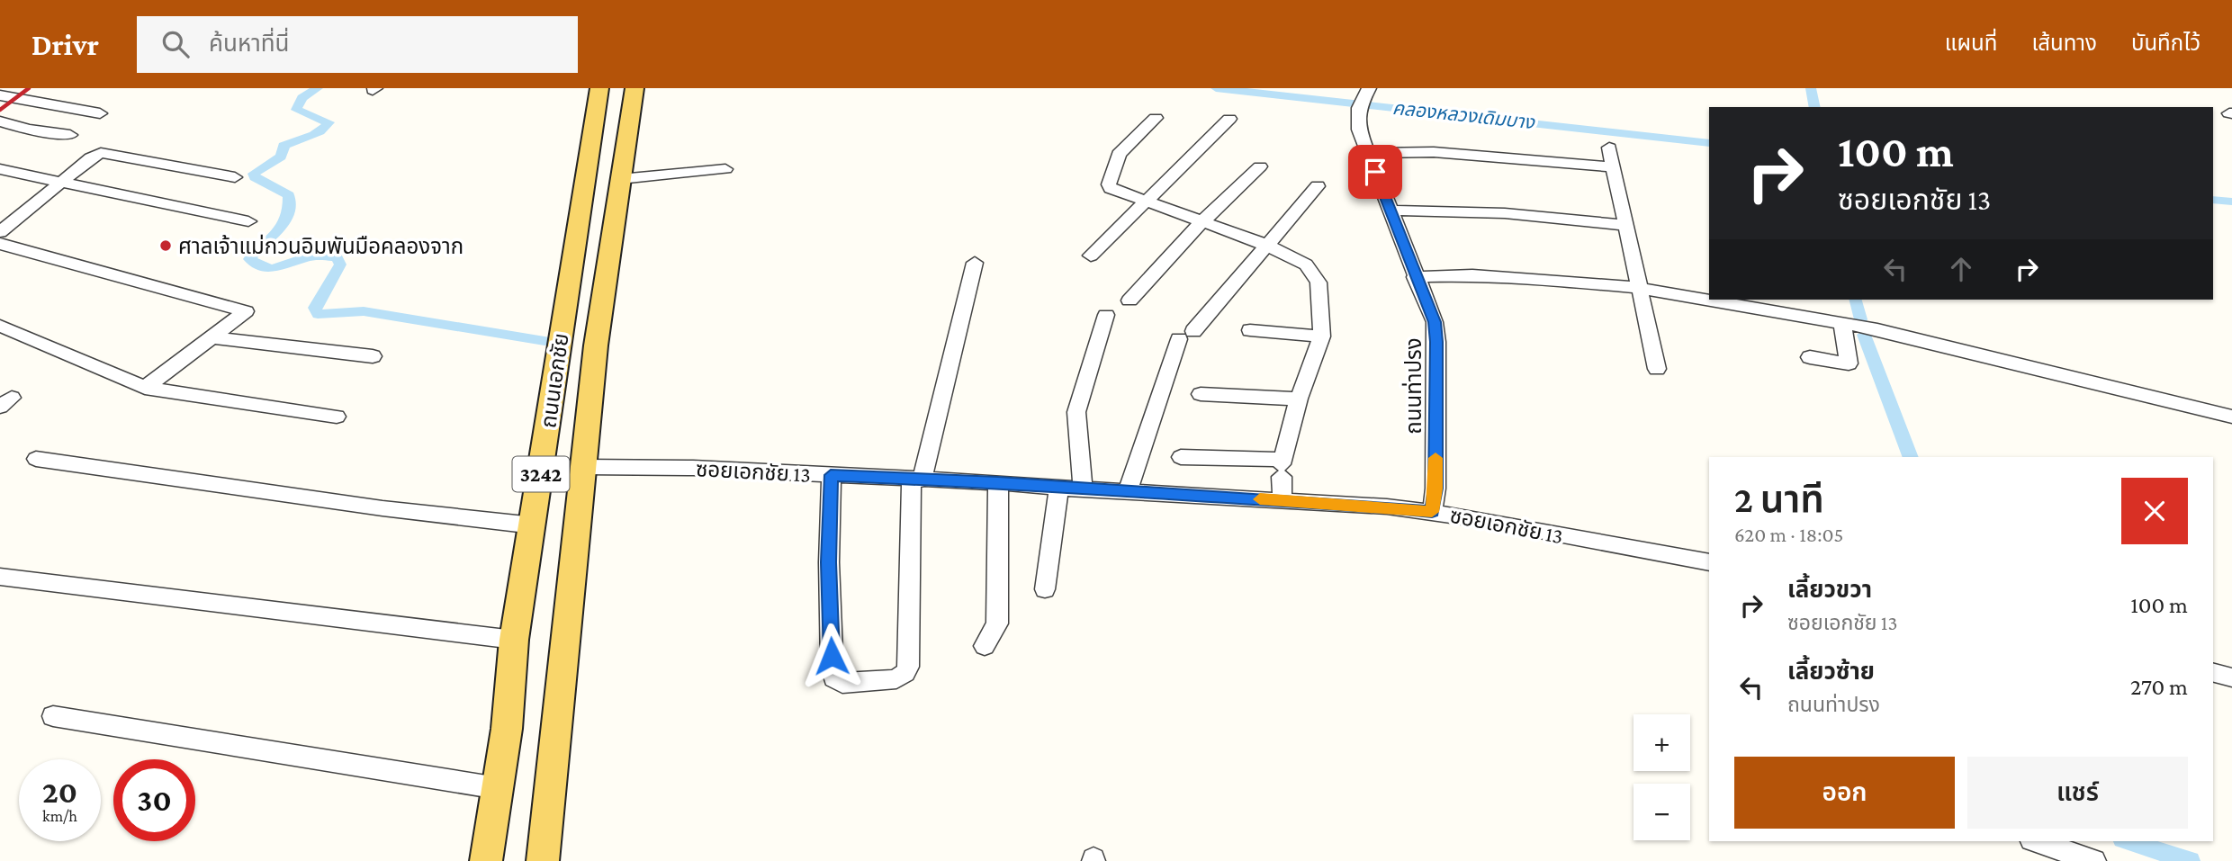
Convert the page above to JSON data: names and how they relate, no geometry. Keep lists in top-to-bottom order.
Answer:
{
  "streets": {
    "main road": ["ถนนเอกชัย", "3242"],
    "street": ["ถนนท่าปรง", "ซอยเอกชัย 13"]
  },
  "crossings": [
    ["ถนนเอกชัย", "ซอยเอกชัย 13"],
    ["ถนนท่าปรง", "ซอยเอกชัย 13"]
  ],
  "water": ["คลองหลวงเดิมบาง"],
  "places": ["ศาลเจ้าแม่กวนอิมพันมือคลองจาก"],
  "page": {
    "header": "Drivr",
    "search": "ค้นหาที่นี่",
    "nav": ["แผนที่", "เส้นทาง", "บันทึกไว้"],
    "turn": ["100 m", "ซอยเอกชัย 13"],
    "heading": ["2 นาที", "620 m · 18:05"],
    "list": [
      {
        "name": "เลี้ยวขวา",
        "note": "ซอยเอกชัย 13",
        "value": "100 m"
      },
      {
        "name": "เลี้ยวซ้าย",
        "note": "ถนนท่าปรง",
        "value": "270 m"
      }
    ],
    "map_buttons": ["+", "−"],
    "buttons": ["ออก", "แชร์"],
    "speed": "20 km/h",
    "limit": "30"
  }
}
